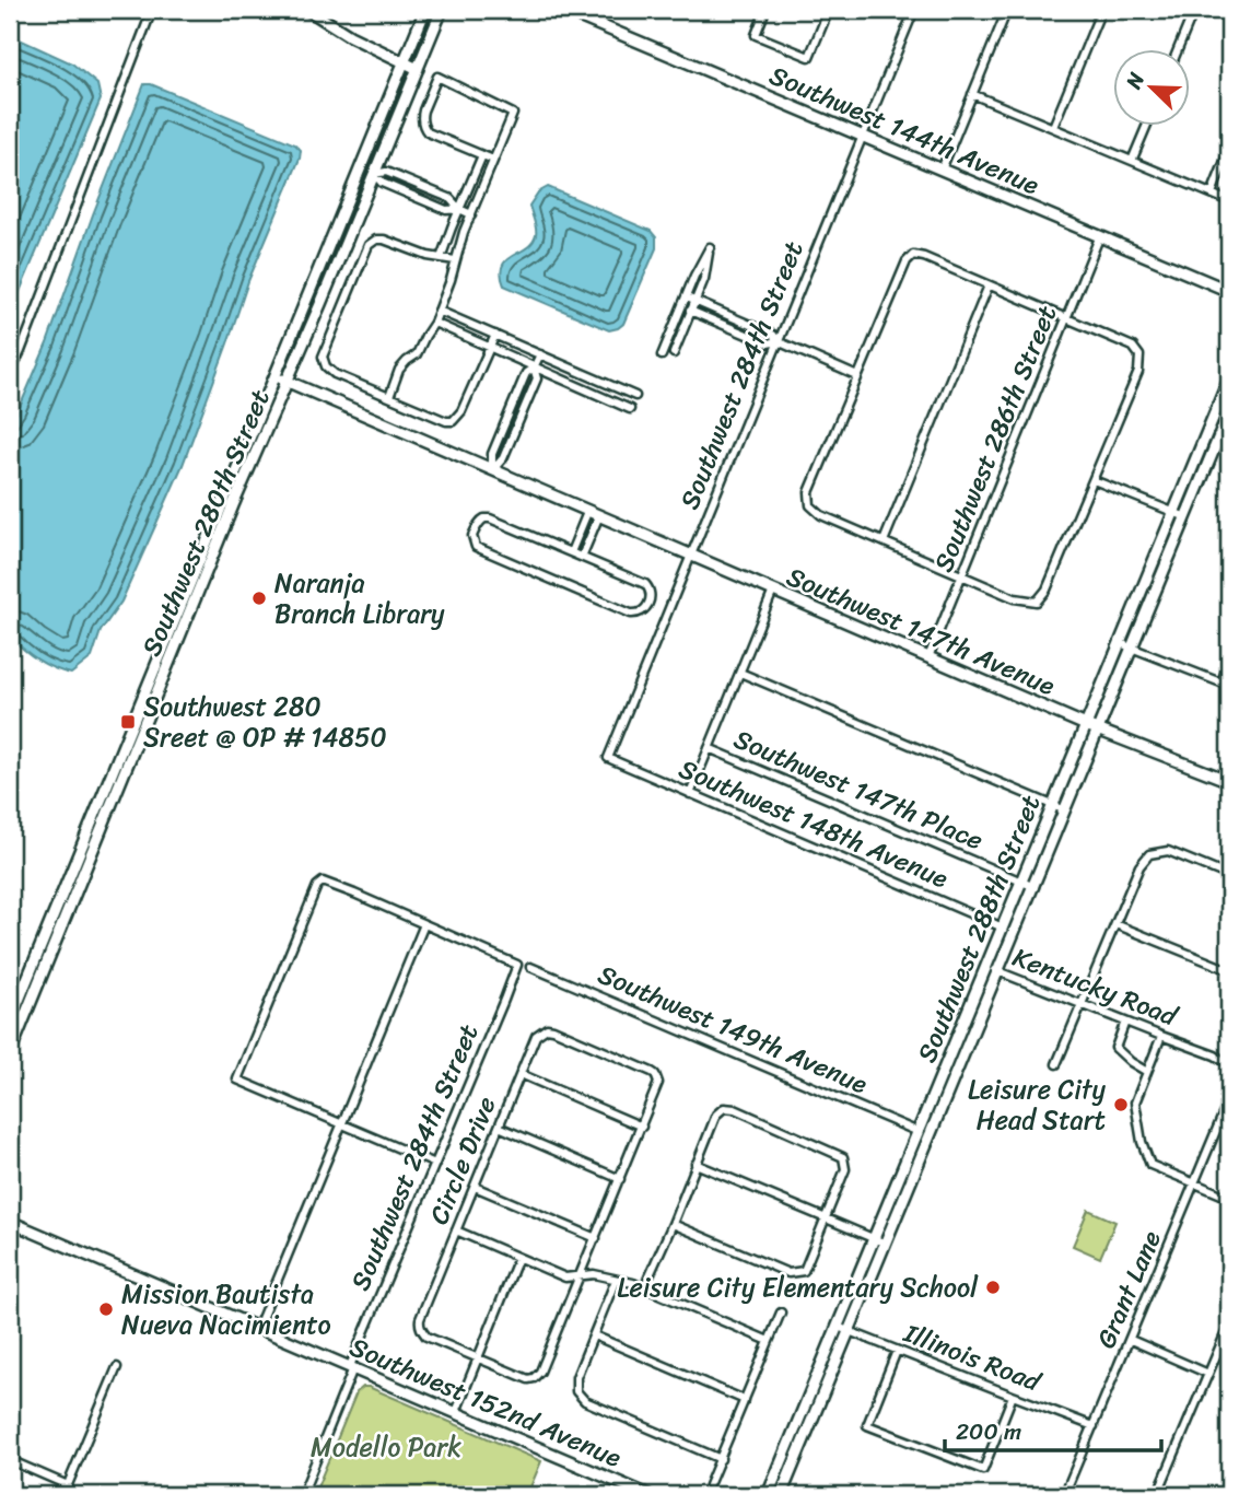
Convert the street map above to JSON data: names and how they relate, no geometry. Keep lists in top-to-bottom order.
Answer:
{
  "streets": {
    "street": [
      "Southwest 144th Avenue",
      "Southwest 284th Street",
      "Southwest 286th Street",
      "Southwest 280th Street",
      "Southwest 147th Avenue",
      "Southwest 147th Place",
      "Southwest 148th Avenue",
      "Southwest 288th Street",
      "Kentucky Road",
      "Southwest 149th Avenue",
      "Circle Drive",
      "Grant Lane",
      "Illinois Road",
      "Southwest 152nd Avenue"
    ]
  },
  "crossings": [
    ["Southwest 144th Avenue", "Southwest 284th Street"],
    ["Southwest 144th Avenue", "Southwest 286th Street"],
    ["Southwest 284th Street", "Southwest 147th Avenue"],
    ["Southwest 284th Street", "Southwest 148th Avenue"],
    ["Southwest 284th Street", "Southwest 152nd Avenue"],
    ["Southwest 286th Street", "Southwest 147th Avenue"],
    ["Southwest 280th Street", "Southwest 147th Avenue"],
    ["Southwest 147th Avenue", "Southwest 288th Street"],
    ["Southwest 147th Place", "Southwest 288th Street"],
    ["Southwest 148th Avenue", "Southwest 288th Street"],
    ["Southwest 288th Street", "Kentucky Road"],
    ["Southwest 288th Street", "Southwest 149th Avenue"],
    ["Southwest 288th Street", "Illinois Road"],
    ["Grant Lane", "Illinois Road"]
  ],
  "parks": ["Modello Park"],
  "places": {
    "other": [
      "Naranja Branch Library",
      "Leisure City Head Start",
      "Leisure City Elementary School",
      "Mission Bautista Nueva Nacimiento"
    ],
    "transit": ["Southwest 280 Sreet @ OP # 14850"]
  },
  "scale_bar": "200 m",
  "north": "top left"
}
